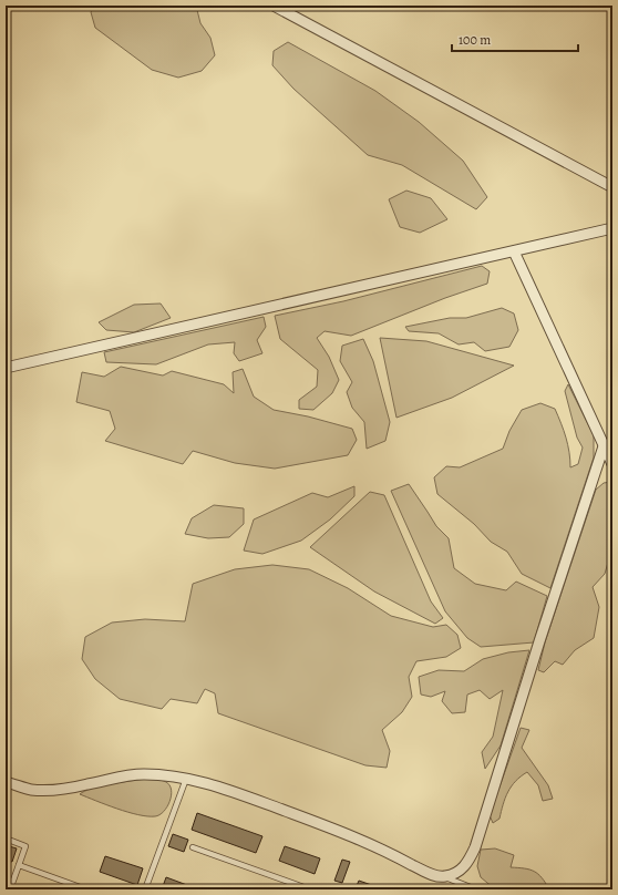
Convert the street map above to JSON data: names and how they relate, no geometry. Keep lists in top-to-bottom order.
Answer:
{
  "scale_bar": "100 m"
}
